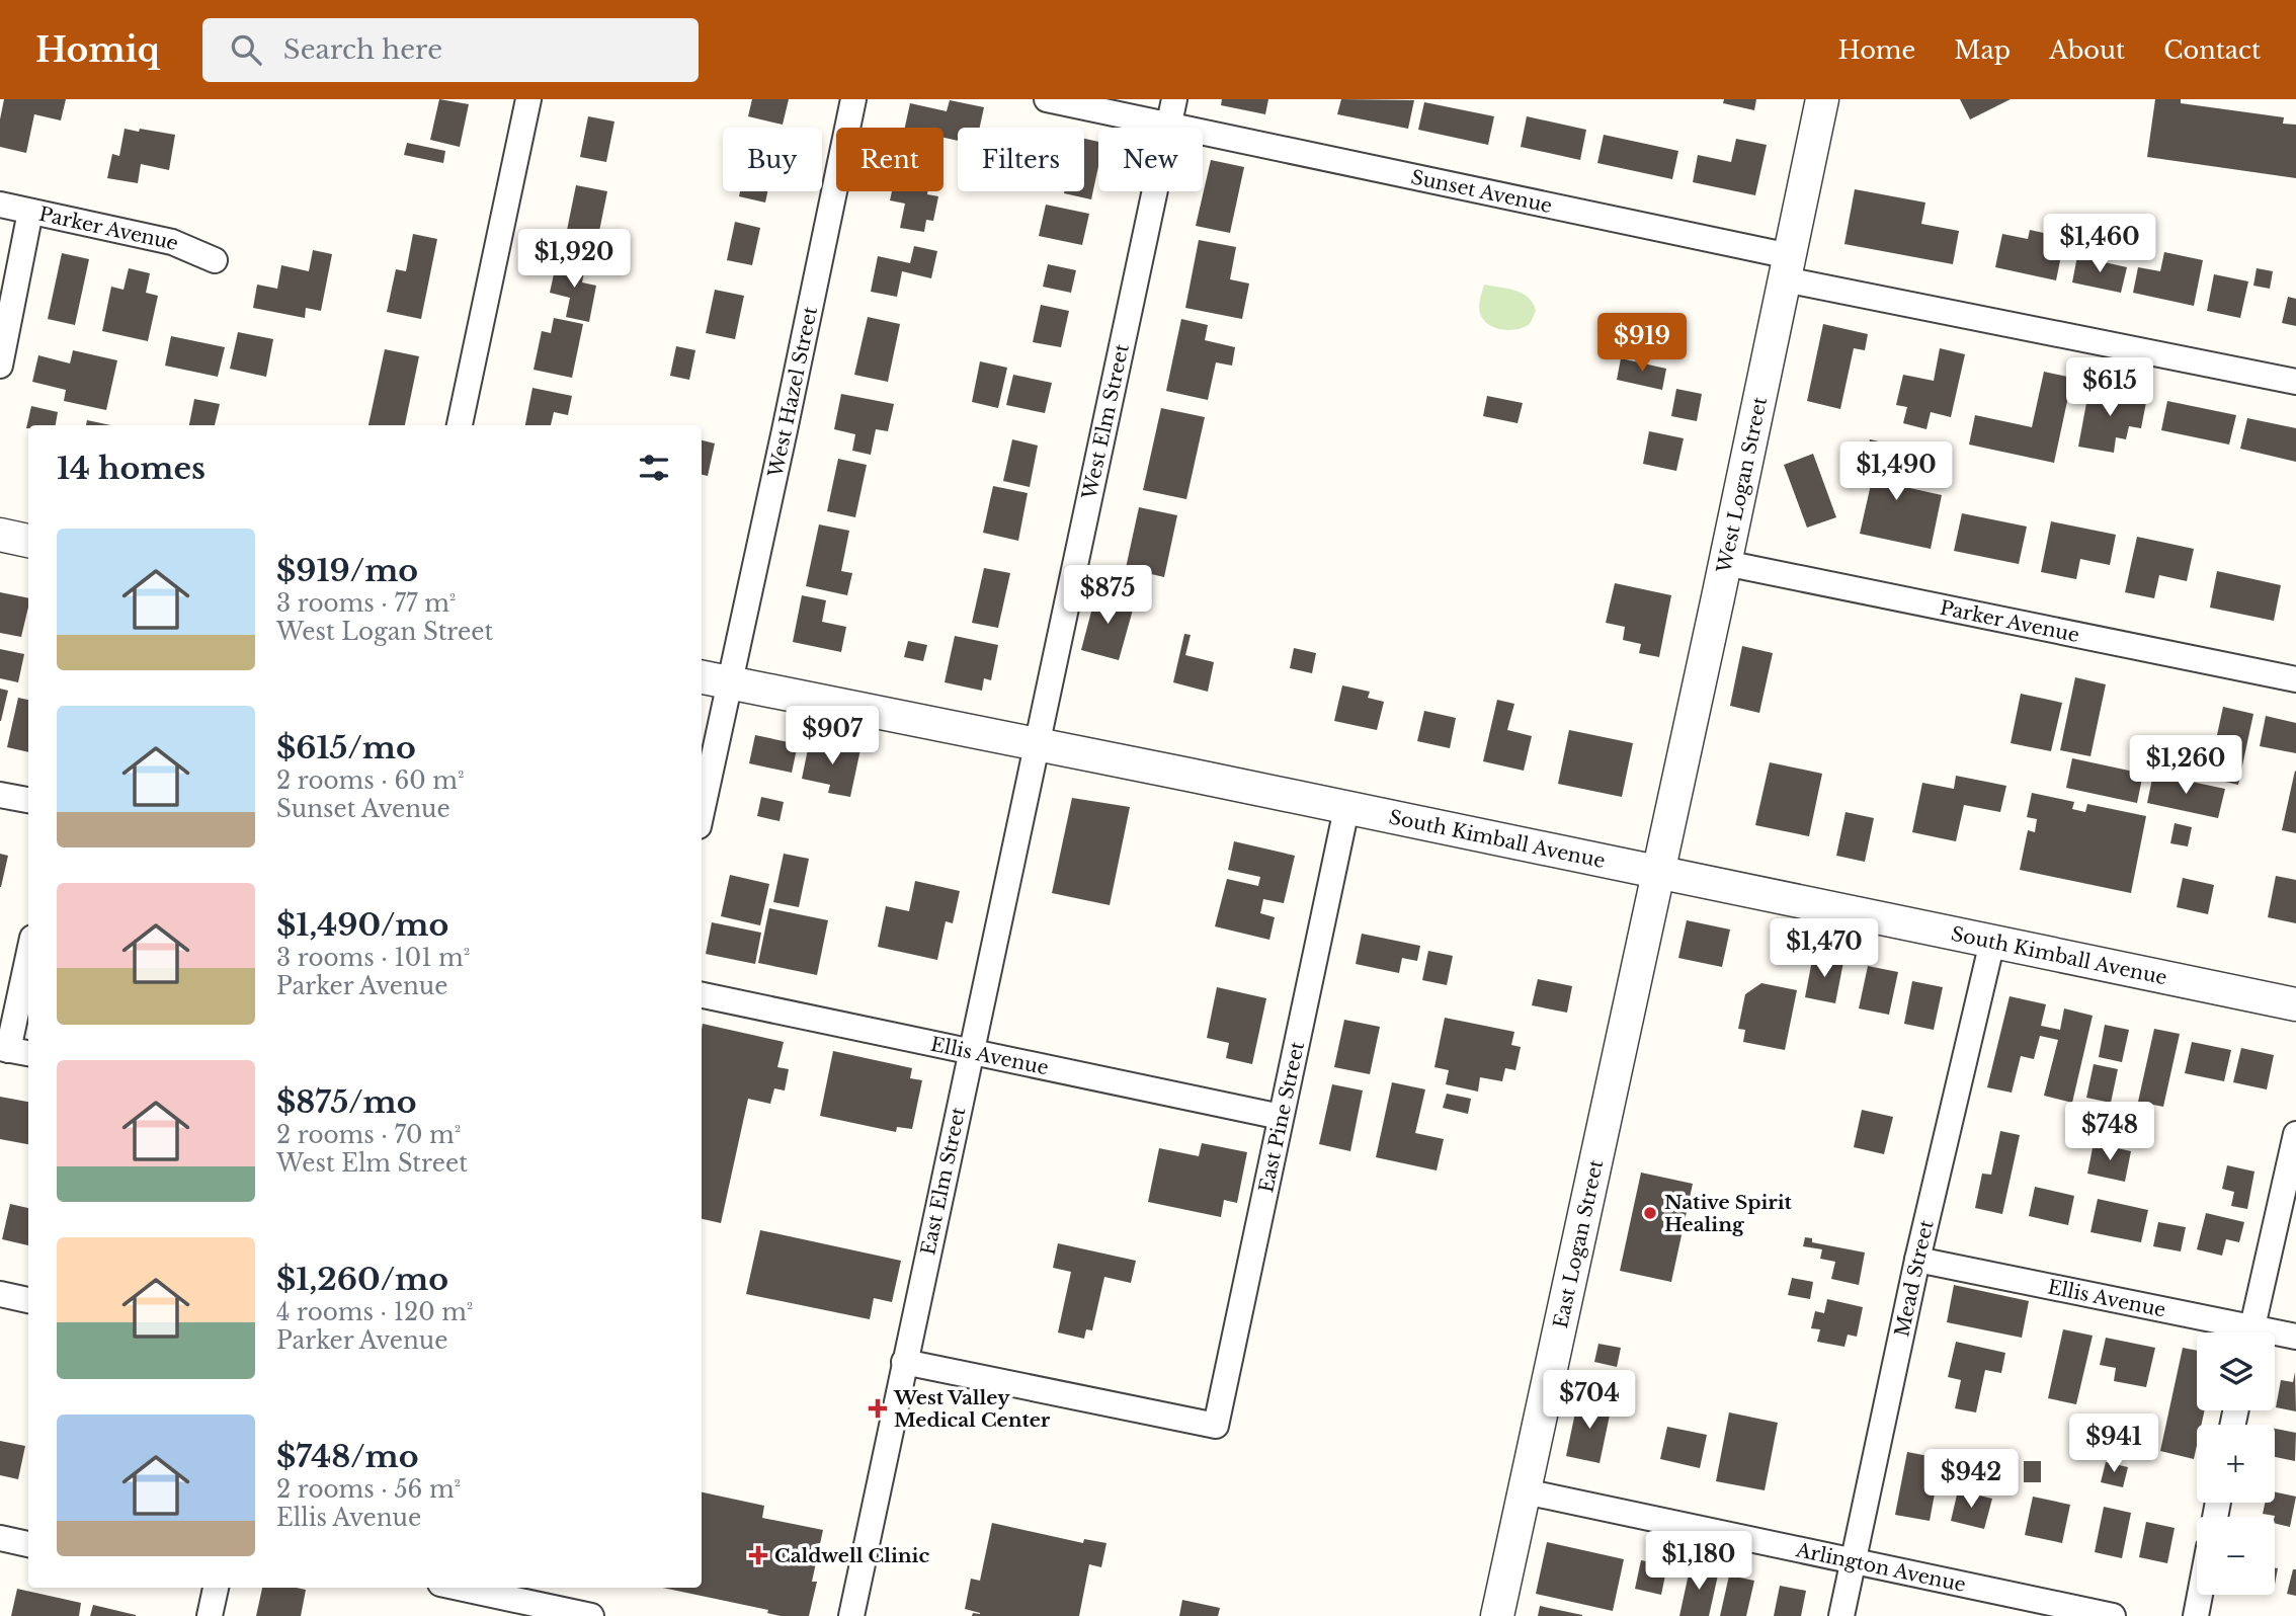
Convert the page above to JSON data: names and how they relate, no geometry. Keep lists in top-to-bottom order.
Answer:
{
  "streets": {
    "street": [
      "Sunset Avenue",
      "Parker Avenue",
      "West Hazel Street",
      "West Elm Street",
      "West Logan Street",
      "South Kimball Avenue",
      "Ellis Avenue",
      "East Pine Street",
      "East Elm Street",
      "East Logan Street",
      "Mead Street",
      "Arlington Avenue"
    ]
  },
  "crossings": [
    ["Sunset Avenue", "West Elm Street"],
    ["Sunset Avenue", "West Logan Street"],
    ["Parker Avenue", "West Logan Street"],
    ["West Hazel Street", "South Kimball Avenue"],
    ["West Elm Street", "South Kimball Avenue"],
    ["West Elm Street", "East Elm Street"],
    ["West Logan Street", "South Kimball Avenue"],
    ["West Logan Street", "East Logan Street"],
    ["South Kimball Avenue", "East Pine Street"],
    ["South Kimball Avenue", "East Elm Street"],
    ["South Kimball Avenue", "East Logan Street"],
    ["South Kimball Avenue", "Mead Street"],
    ["Ellis Avenue", "East Pine Street"],
    ["Ellis Avenue", "East Elm Street"],
    ["Ellis Avenue", "Mead Street"],
    ["East Pine Street", "East Elm Street"],
    ["East Logan Street", "Arlington Avenue"],
    ["Mead Street", "Arlington Avenue"]
  ],
  "places": {
    "other": ["Native Spirit Healing"],
    "health": ["West Valley Medical Center", "Caldwell Clinic"]
  },
  "page": {
    "header": "Homiq",
    "search": "Search here",
    "nav": [
      "Home",
      "Map",
      "About",
      "Contact"
    ],
    "chip": [
      "Buy",
      "Rent",
      "Filters",
      "New"
    ],
    "price": [
      "$1,460",
      "$1,920",
      "$919",
      "$615",
      "$1,490",
      "$875",
      "$907",
      "$1,260",
      "$1,470",
      "$748",
      "$704",
      "$941",
      "$942",
      "$1,180"
    ],
    "heading": "14 homes",
    "list": [
      {
        "name": "$919/mo",
        "note": "3 rooms · 77 m² · West Logan Street"
      },
      {
        "name": "$615/mo",
        "note": "2 rooms · 60 m² · Sunset Avenue"
      },
      {
        "name": "$1,490/mo",
        "note": "3 rooms · 101 m² · Parker Avenue"
      },
      {
        "name": "$875/mo",
        "note": "2 rooms · 70 m² · West Elm Street"
      },
      {
        "name": "$1,260/mo",
        "note": "4 rooms · 120 m² · Parker Avenue"
      },
      {
        "name": "$748/mo",
        "note": "2 rooms · 56 m² · Ellis Avenue"
      }
    ],
    "map_buttons": ["+", "−"]
  }
}
